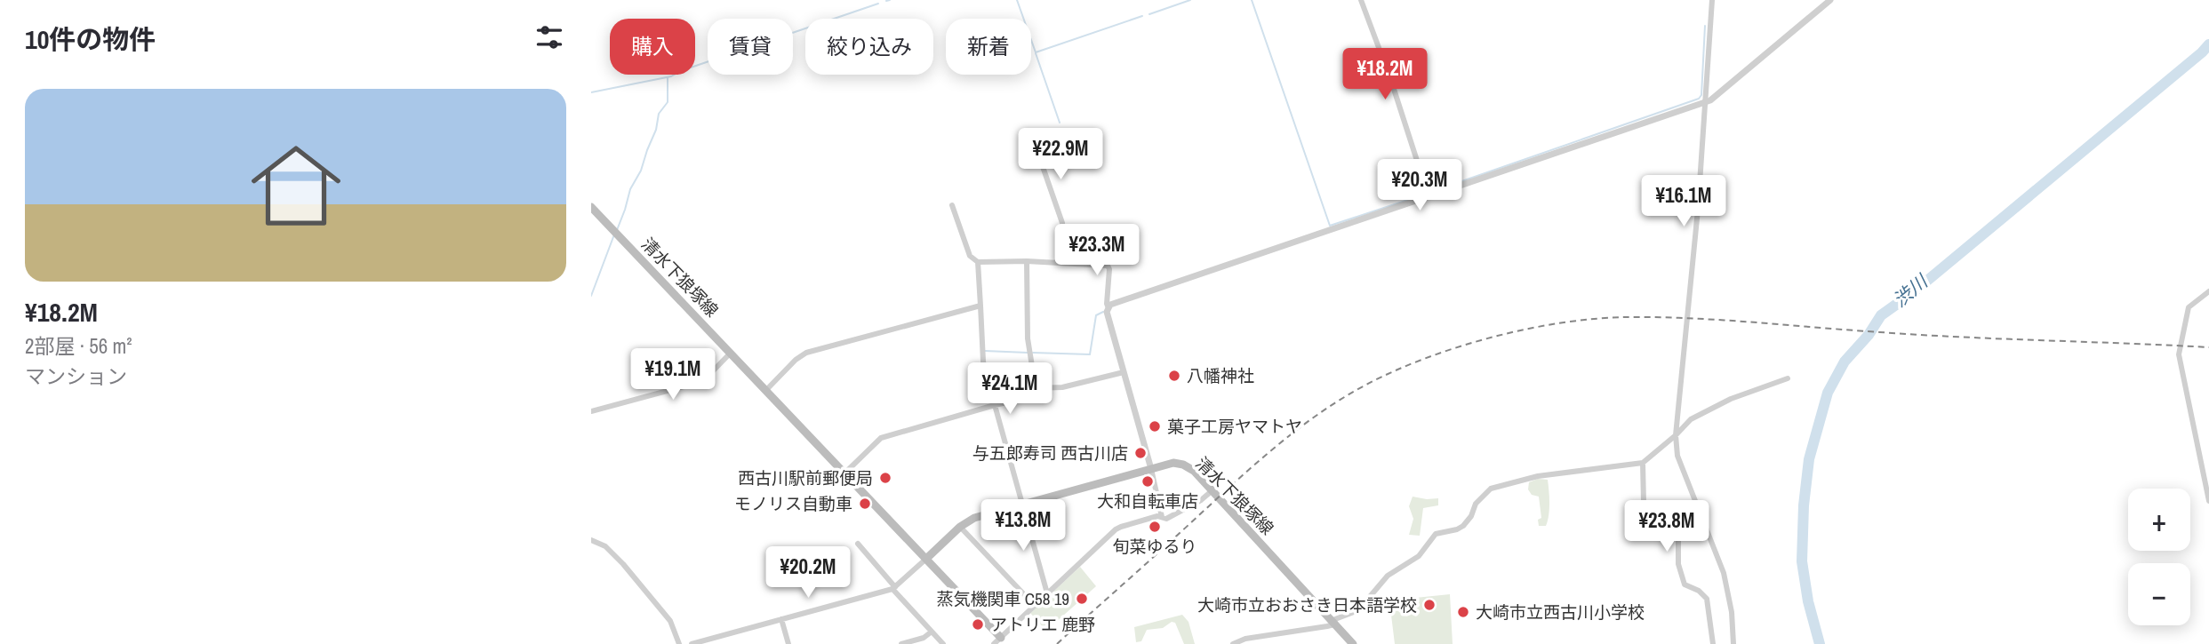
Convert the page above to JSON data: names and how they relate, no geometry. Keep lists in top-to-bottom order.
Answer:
{
  "streets": {
    "main road": ["清水下狼塚線"]
  },
  "water": ["渋川"],
  "places": [
    "八幡神社",
    "菓子工房ヤマトヤ",
    "与五郎寿司 西古川店",
    "西古川駅前郵便局",
    "大和自転車店",
    "モノリス自動車",
    "旬菜ゆるり",
    "蒸気機関車 C58 19",
    "大崎市立おおさき日本語学校",
    "大崎市立西古川小学校",
    "アトリエ 鹿野"
  ],
  "page": {
    "heading": "10件の物件",
    "chip": [
      "購入",
      "賃貸",
      "絞り込み",
      "新着"
    ],
    "price": [
      "¥18.2M",
      "¥22.9M",
      "¥20.3M",
      "¥16.1M",
      "¥23.3M",
      "¥19.1M",
      "¥24.1M",
      "¥13.8M",
      "¥23.8M",
      "¥20.2M"
    ],
    "list": [
      {
        "name": "¥18.2M",
        "note": "2部屋 · 56 m² · マンション"
      }
    ],
    "map_buttons": ["+", "−"]
  }
}
